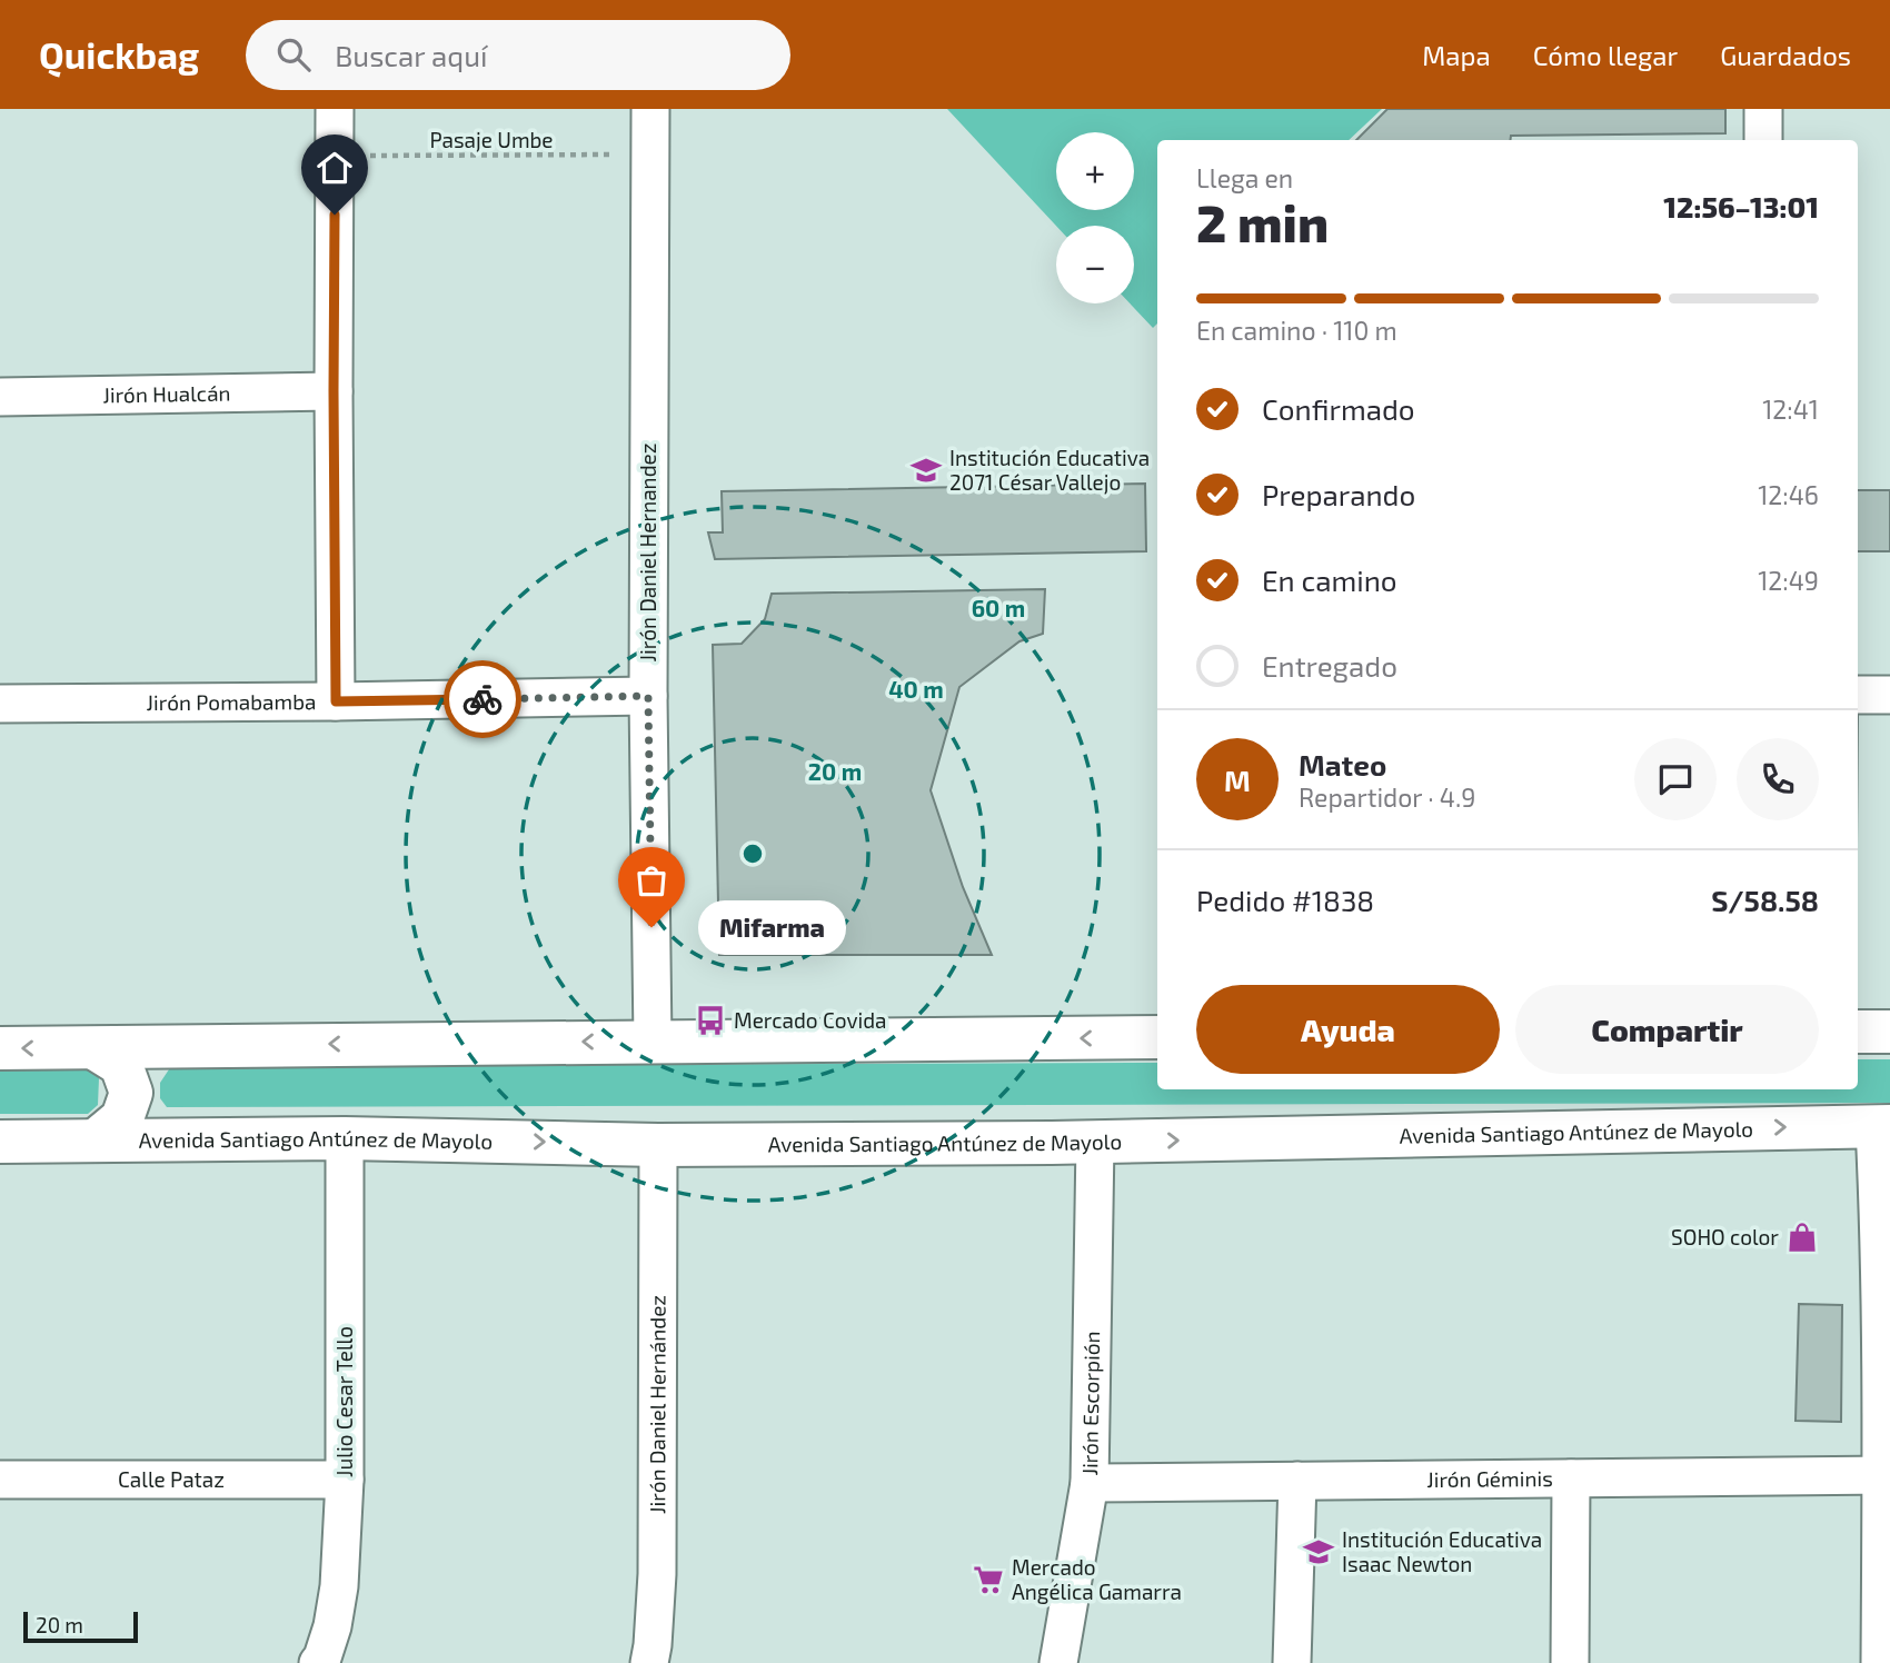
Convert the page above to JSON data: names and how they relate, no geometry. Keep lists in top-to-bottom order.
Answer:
{
  "streets": {
    "main road": ["Avenida Santiago Antúnez de Mayolo"],
    "street": [
      "Jirón Hualcán",
      "Jirón Daniel Hernandez",
      "Jirón Pomabamba",
      "Julio Cesar Tello",
      "Jirón Daniel Hernández",
      "Jirón Escorpión",
      "Calle Pataz",
      "Jirón Géminis"
    ],
    "path": ["Pasaje Umbe"]
  },
  "crossings": [
    ["Pasaje Umbe", "Jirón Daniel Hernandez"],
    ["Jirón Daniel Hernandez", "Jirón Pomabamba"],
    ["Avenida Santiago Antúnez de Mayolo", "Julio Cesar Tello"],
    ["Avenida Santiago Antúnez de Mayolo", "Jirón Daniel Hernández"],
    ["Avenida Santiago Antúnez de Mayolo", "Jirón Escorpión"],
    ["Julio Cesar Tello", "Calle Pataz"],
    ["Jirón Escorpión", "Jirón Géminis"]
  ],
  "places": {
    "school or university": ["Institución Educativa 2071 César Vallejo", "Institución Educativa Isaac Newton"],
    "other": ["Mifarma"],
    "bus stop": ["Mercado Covida"],
    "shop": ["SOHO color"],
    "supermarket": ["Mercado Angélica Gamarra"]
  },
  "scale_bar": "20 m",
  "page": {
    "header": "Quickbag",
    "search": "Buscar aquí",
    "nav": ["Mapa", "Cómo llegar", "Guardados"],
    "map_buttons": ["+", "−"],
    "heading": ["2 min", "Llega en", "12:56–13:01"],
    "panel": [
      "Mateo",
      "Repartidor · 4.9",
      "Pedido #1838",
      "S/58.58"
    ],
    "bar": "En camino · 110 m",
    "list": [
      ["Confirmado", "12:41"],
      ["Preparando", "12:46"],
      ["En camino", "12:49"],
      "Entregado"
    ],
    "round": "M",
    "bubble": "Mifarma",
    "buttons": ["Ayuda", "Compartir"],
    "scale": "20 m"
  },
  "rings": ["60 m", "40 m", "20 m"]
}
